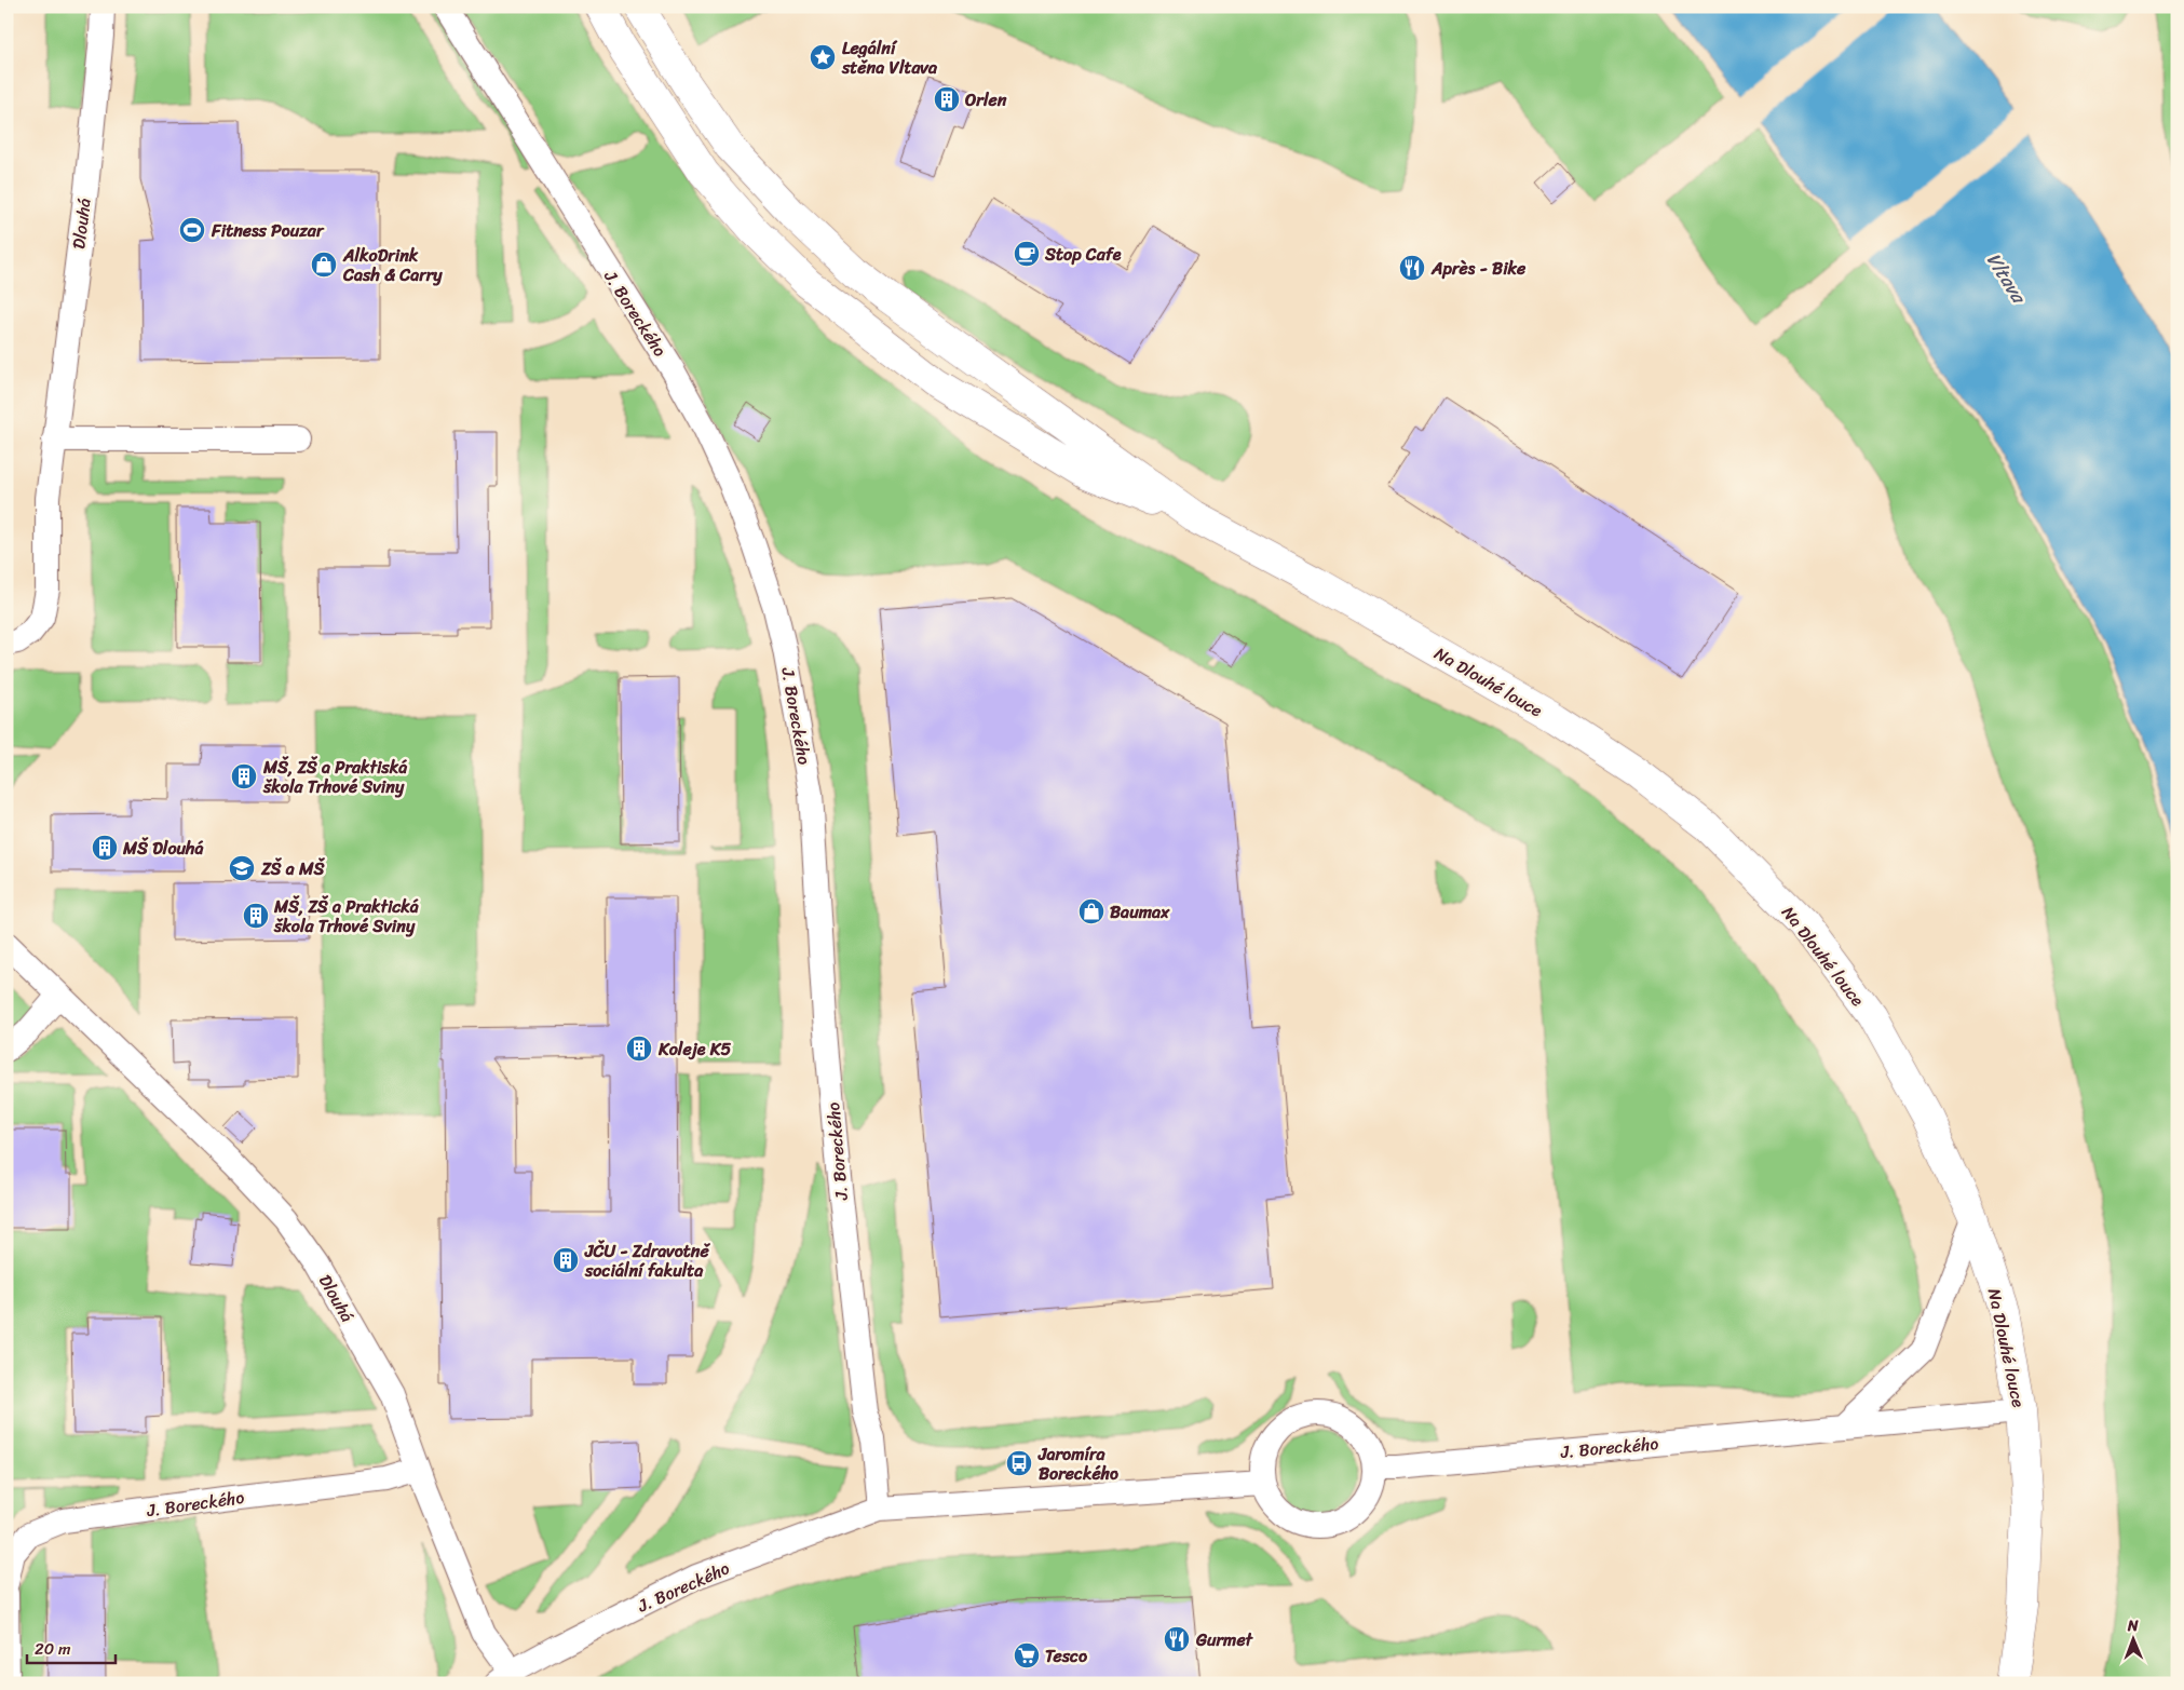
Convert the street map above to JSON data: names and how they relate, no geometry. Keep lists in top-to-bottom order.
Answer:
{
  "streets": {
    "main road": ["Na Dlouhé louce"],
    "street": ["Dlouhá", "J. Boreckého"]
  },
  "crossings": [
    ["Dlouhá", "J. Boreckého"],
    ["J. Boreckého", "Na Dlouhé louce"]
  ],
  "water": ["Vltava"],
  "places": {
    "place": ["Legální stěna Vltava"],
    "building": [
      "Orlen",
      "MŠ, ZŠ a Praktiská škola Trhové Sviny",
      "MŠ Dlouhá",
      "MŠ, ZŠ a Praktická škola Trhové Sviny",
      "Koleje K5",
      "JČU - Zdravotně sociální fakulta"
    ],
    "sports": ["Fitness Pouzar"],
    "cafe": ["Stop Cafe"],
    "shop": ["AlkoDrink Cash & Carry", "Baumax"],
    "restaurant": ["Après - Bike", "Gurmet"],
    "school or university": ["ZŠ a MŠ"],
    "bus stop": ["Jaromíra Boreckého"],
    "supermarket": ["Tesco"]
  },
  "scale_bar": "20 m",
  "north": "top"
}
